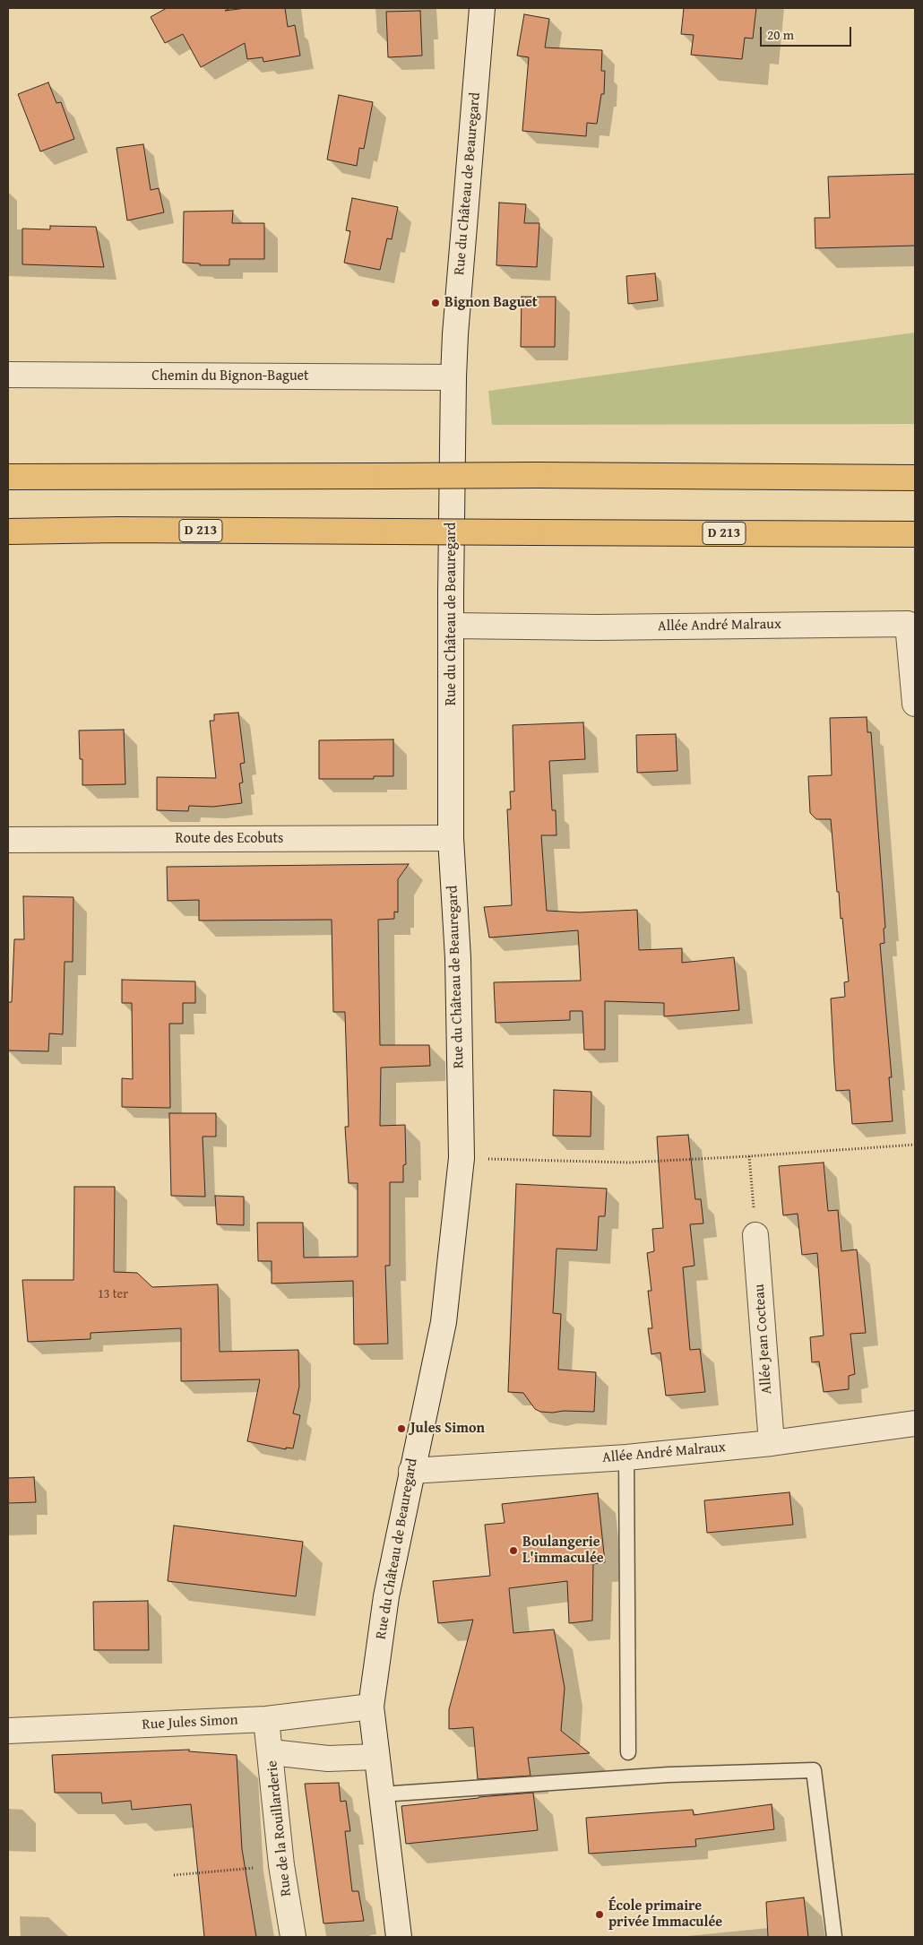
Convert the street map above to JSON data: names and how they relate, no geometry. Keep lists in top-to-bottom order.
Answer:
{
  "streets": {
    "highway": ["D 213"],
    "street": [
      "Rue du Château de Beauregard",
      "Chemin du Bignon-Baguet",
      "Allée André Malraux",
      "Route des Ecobuts",
      "Allée Jean Cocteau",
      "Rue Jules Simon",
      "Rue de la Rouillarderie"
    ]
  },
  "crossings": [
    ["Rue du Château de Beauregard", "Chemin du Bignon-Baguet"],
    ["Rue du Château de Beauregard", "Allée André Malraux"],
    ["Rue du Château de Beauregard", "Route des Ecobuts"],
    ["Rue du Château de Beauregard", "Rue Jules Simon"],
    ["Allée André Malraux", "Allée Jean Cocteau"],
    ["Rue Jules Simon", "Rue de la Rouillarderie"]
  ],
  "places": [
    "Bignon Baguet",
    "Jules Simon",
    "Boulangerie L'immaculée",
    "École primaire privée Immaculée"
  ],
  "house_numbers": ["13 ter"],
  "scale_bar": "20 m"
}
